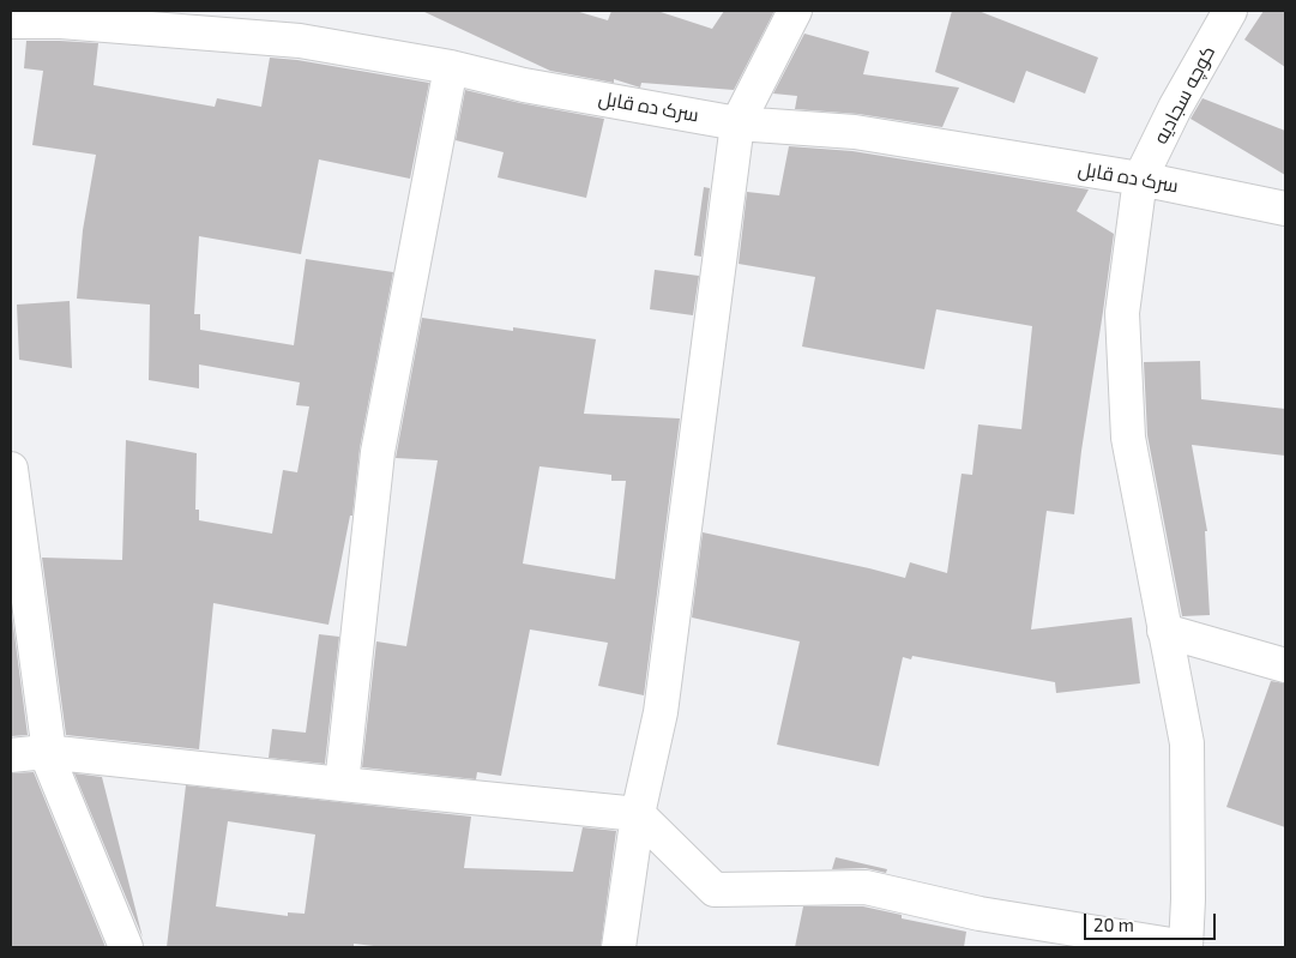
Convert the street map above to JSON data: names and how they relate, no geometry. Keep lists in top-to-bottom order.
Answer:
{
  "streets": {
    "street": ["کوچه سجادیه", "سرک ده قابل"]
  },
  "crossings": [
    ["کوچه سجادیه", "سرک ده قابل"]
  ],
  "scale_bar": "20 m"
}
